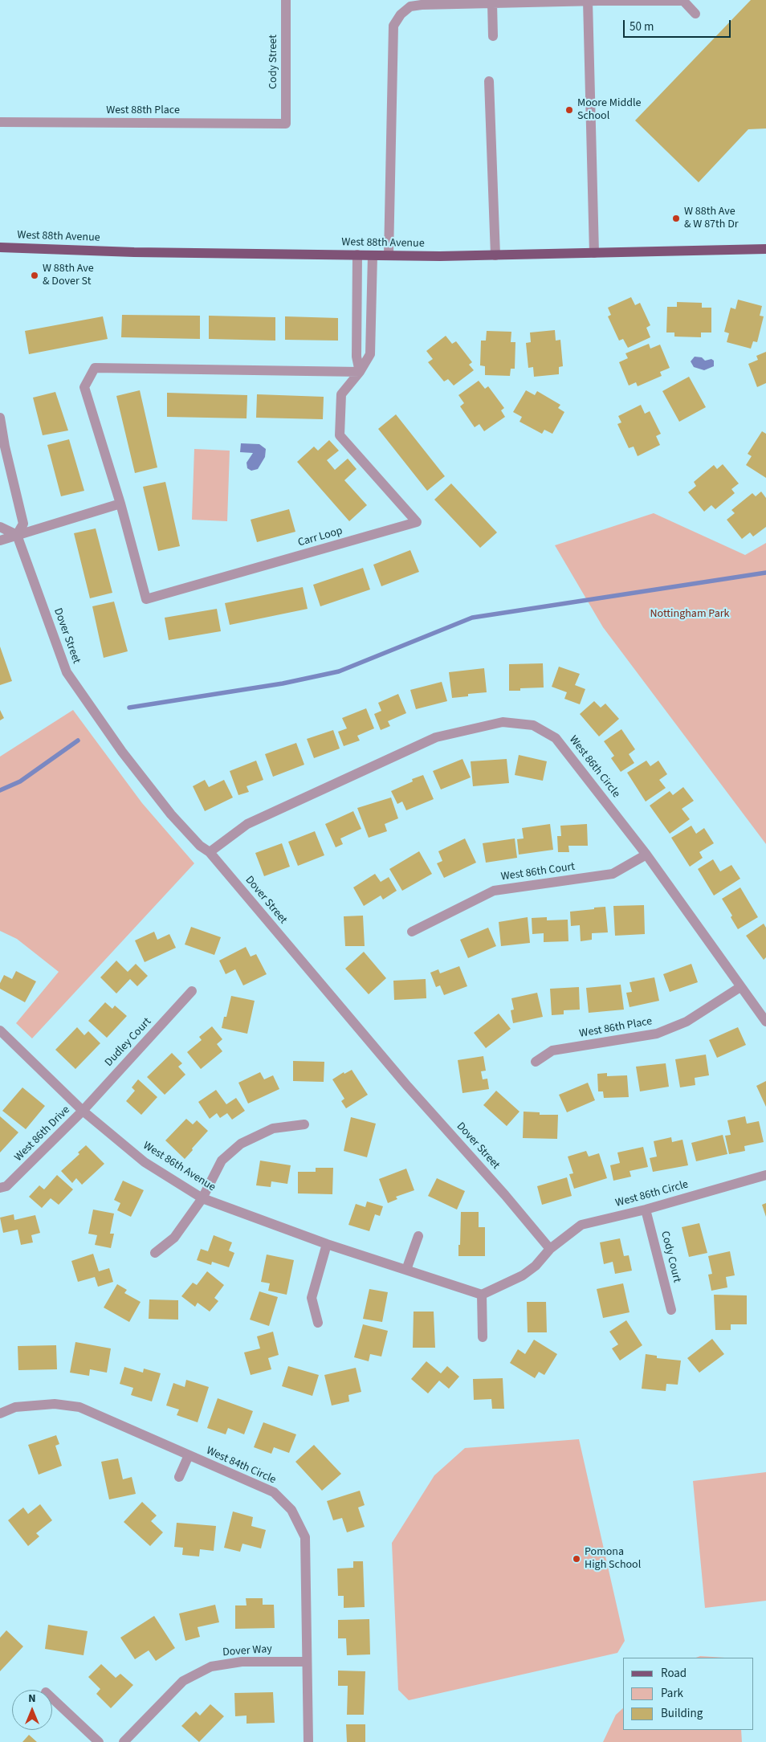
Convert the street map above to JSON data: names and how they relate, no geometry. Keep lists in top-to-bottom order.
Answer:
{
  "streets": {
    "main road": ["West 88th Avenue"],
    "street": [
      "Cody Street",
      "West 88th Place",
      "Carr Loop",
      "Dover Street",
      "West 86th Circle",
      "West 86th Court",
      "West 86th Place",
      "Dudley Court",
      "West 86th Drive",
      "West 86th Avenue",
      "Cody Court",
      "West 84th Circle",
      "Dover Way"
    ]
  },
  "crossings": [
    ["Cody Street", "West 88th Place"],
    ["West 88th Avenue", "Carr Loop"],
    ["Dover Street", "West 86th Circle"],
    ["West 86th Circle", "West 86th Court"],
    ["West 86th Circle", "West 86th Place"],
    ["West 86th Circle", "Cody Court"],
    ["Dudley Court", "West 86th Drive"],
    ["Dudley Court", "West 86th Avenue"],
    ["West 86th Drive", "West 86th Avenue"],
    ["West 84th Circle", "Dover Way"]
  ],
  "parks": ["Nottingham Park"],
  "places": [
    "Moore Middle School",
    "W 88th Ave & W 87th Dr",
    "W 88th Ave & Dover St",
    "Pomona High School"
  ],
  "legend": ["Road", "Park", "Building"],
  "scale_bar": "50 m",
  "north": "top"
}
